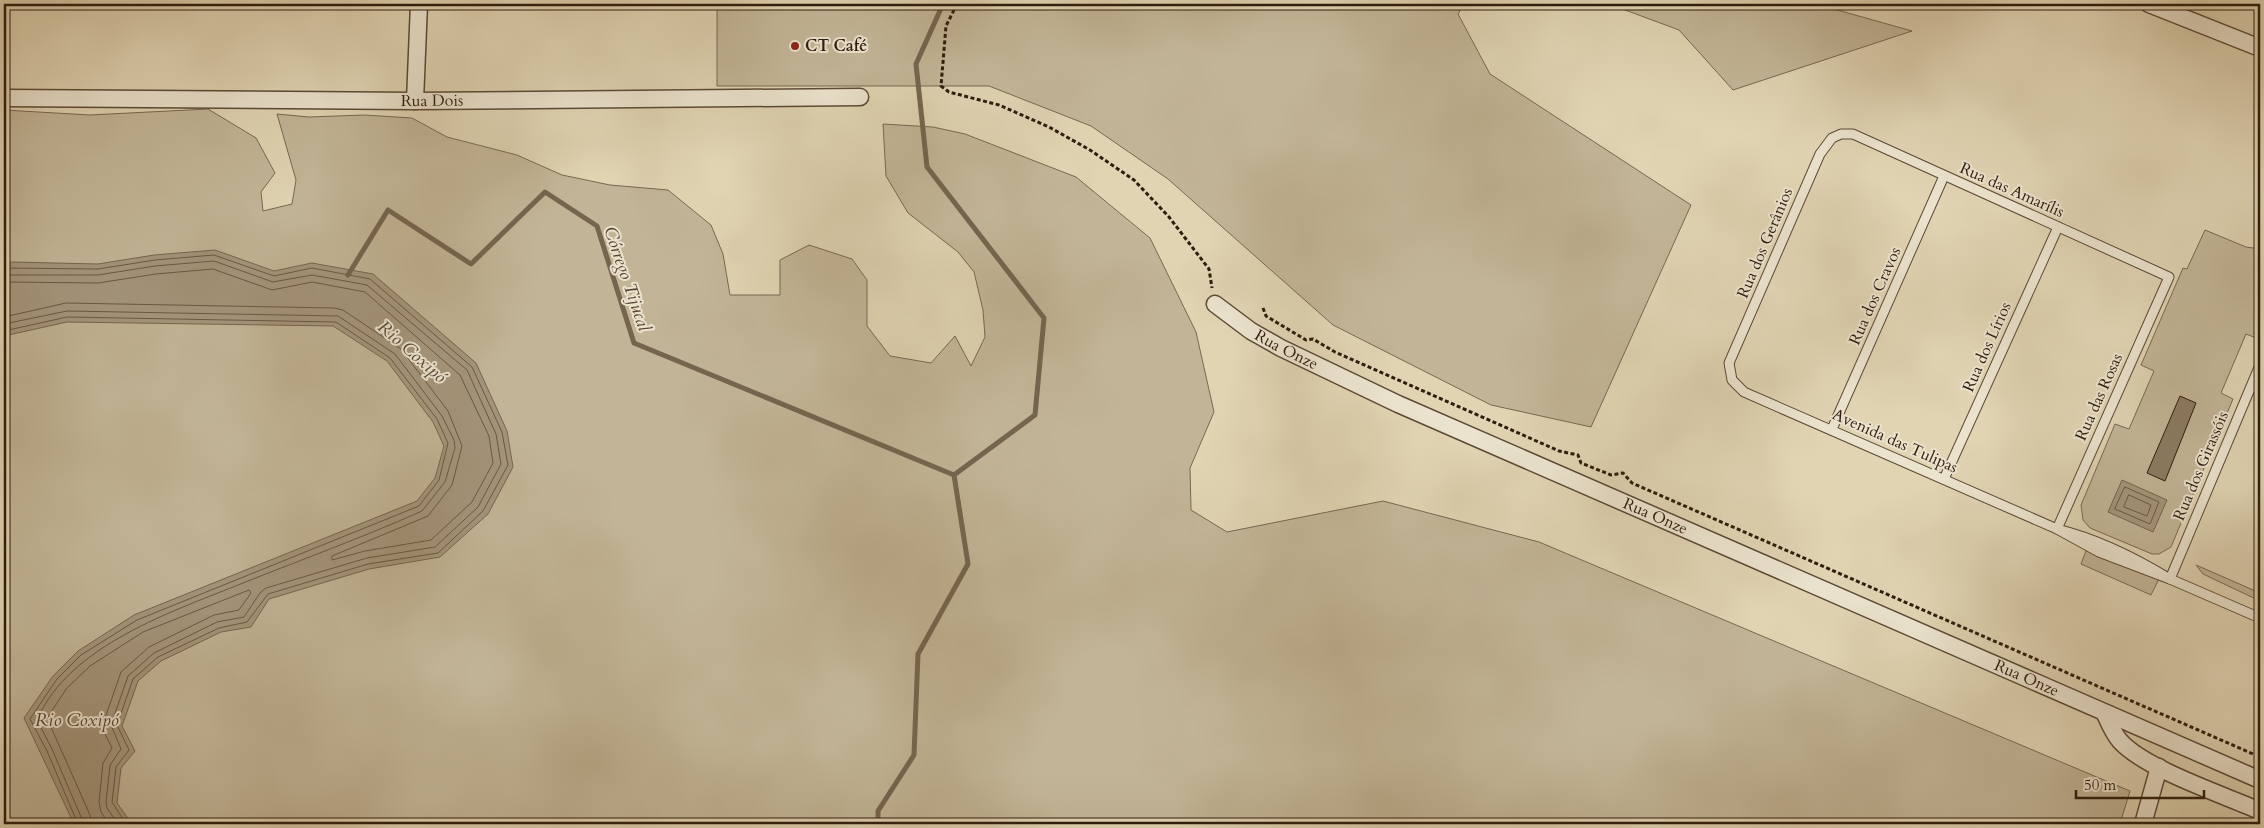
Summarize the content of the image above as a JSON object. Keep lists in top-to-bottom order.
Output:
{
  "streets": {
    "street": ["Rua Dois", "Rua Onze"],
    "lane": [
      "Rua das Amarílis",
      "Rua dos Gerânios",
      "Rua dos Cravos",
      "Rua dos Lírios",
      "Rua das Rosas",
      "Avenida das Tulipas",
      "Rua dos Girassóis"
    ]
  },
  "crossings": [
    ["Rua das Amarílis", "Rua dos Gerânios"],
    ["Rua das Amarílis", "Rua dos Cravos"],
    ["Rua das Amarílis", "Rua dos Lírios"],
    ["Rua das Amarílis", "Rua das Rosas"],
    ["Rua dos Gerânios", "Avenida das Tulipas"],
    ["Rua dos Cravos", "Avenida das Tulipas"],
    ["Rua dos Lírios", "Avenida das Tulipas"],
    ["Rua das Rosas", "Avenida das Tulipas"],
    ["Avenida das Tulipas", "Rua dos Girassóis"]
  ],
  "water": ["Córrego Tijucal", "Rio Coxipó"],
  "places": ["CT Café"],
  "scale_bar": "50 m"
}
